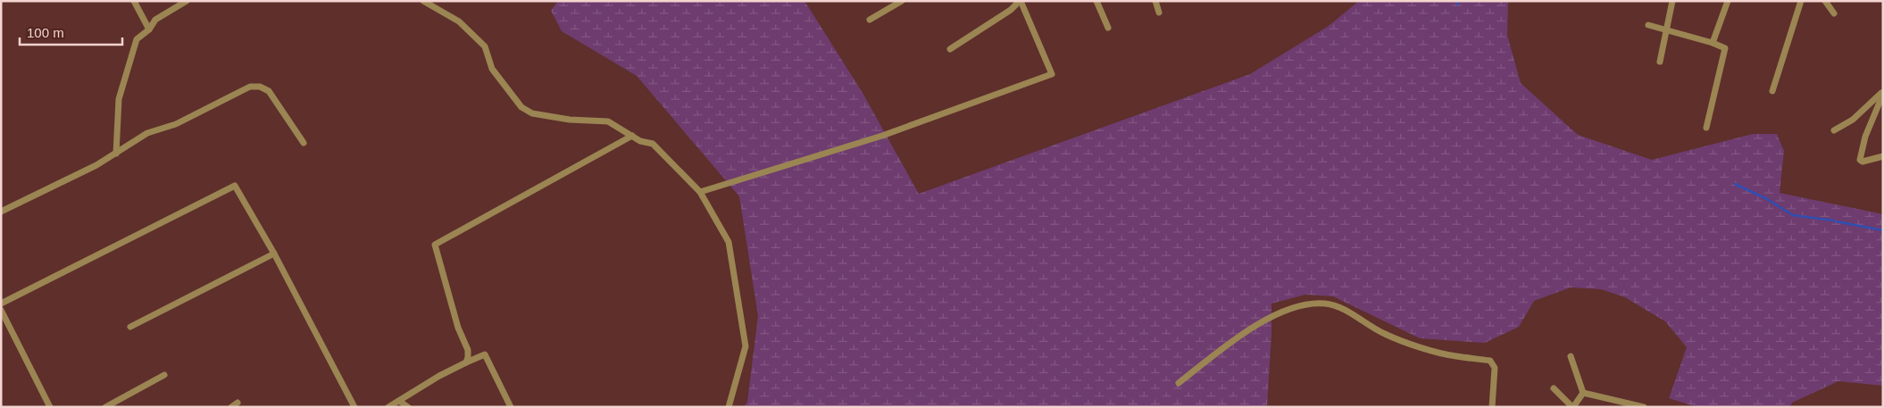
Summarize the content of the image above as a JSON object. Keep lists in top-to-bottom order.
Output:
{
  "scale_bar": "100 m"
}
